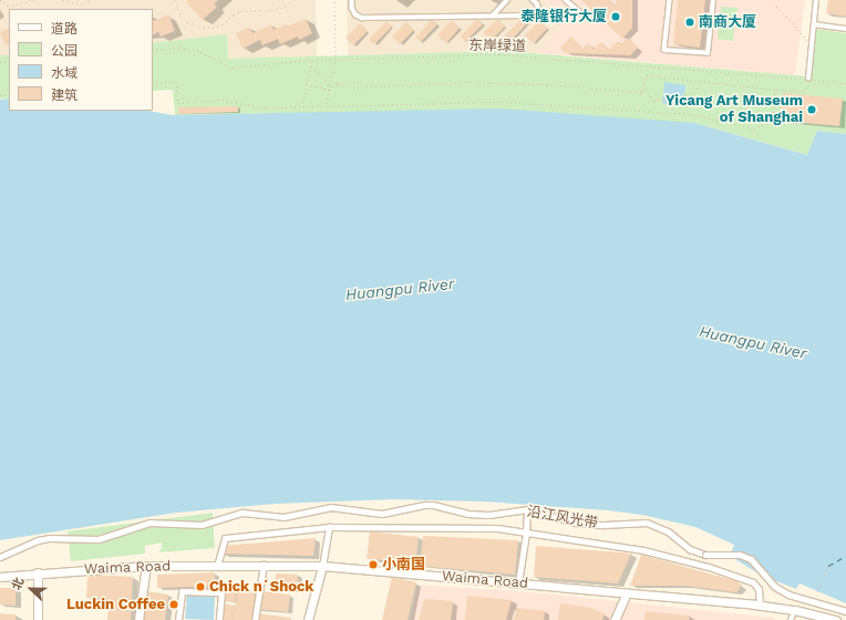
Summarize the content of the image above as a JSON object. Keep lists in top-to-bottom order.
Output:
{
  "streets": {
    "street": ["沿江风光带", "Waima Road"],
    "path": ["东岸绿道"]
  },
  "water": ["Huangpu River"],
  "places": [
    "泰隆银行大厦",
    "南商大厦",
    "Yicang Art Museum of Shanghai",
    "小南国",
    "Chick n´Shock",
    "Luckin Coffee"
  ],
  "legend": [
    "道路",
    "公园",
    "水域",
    "建筑"
  ],
  "north": "left"
}
